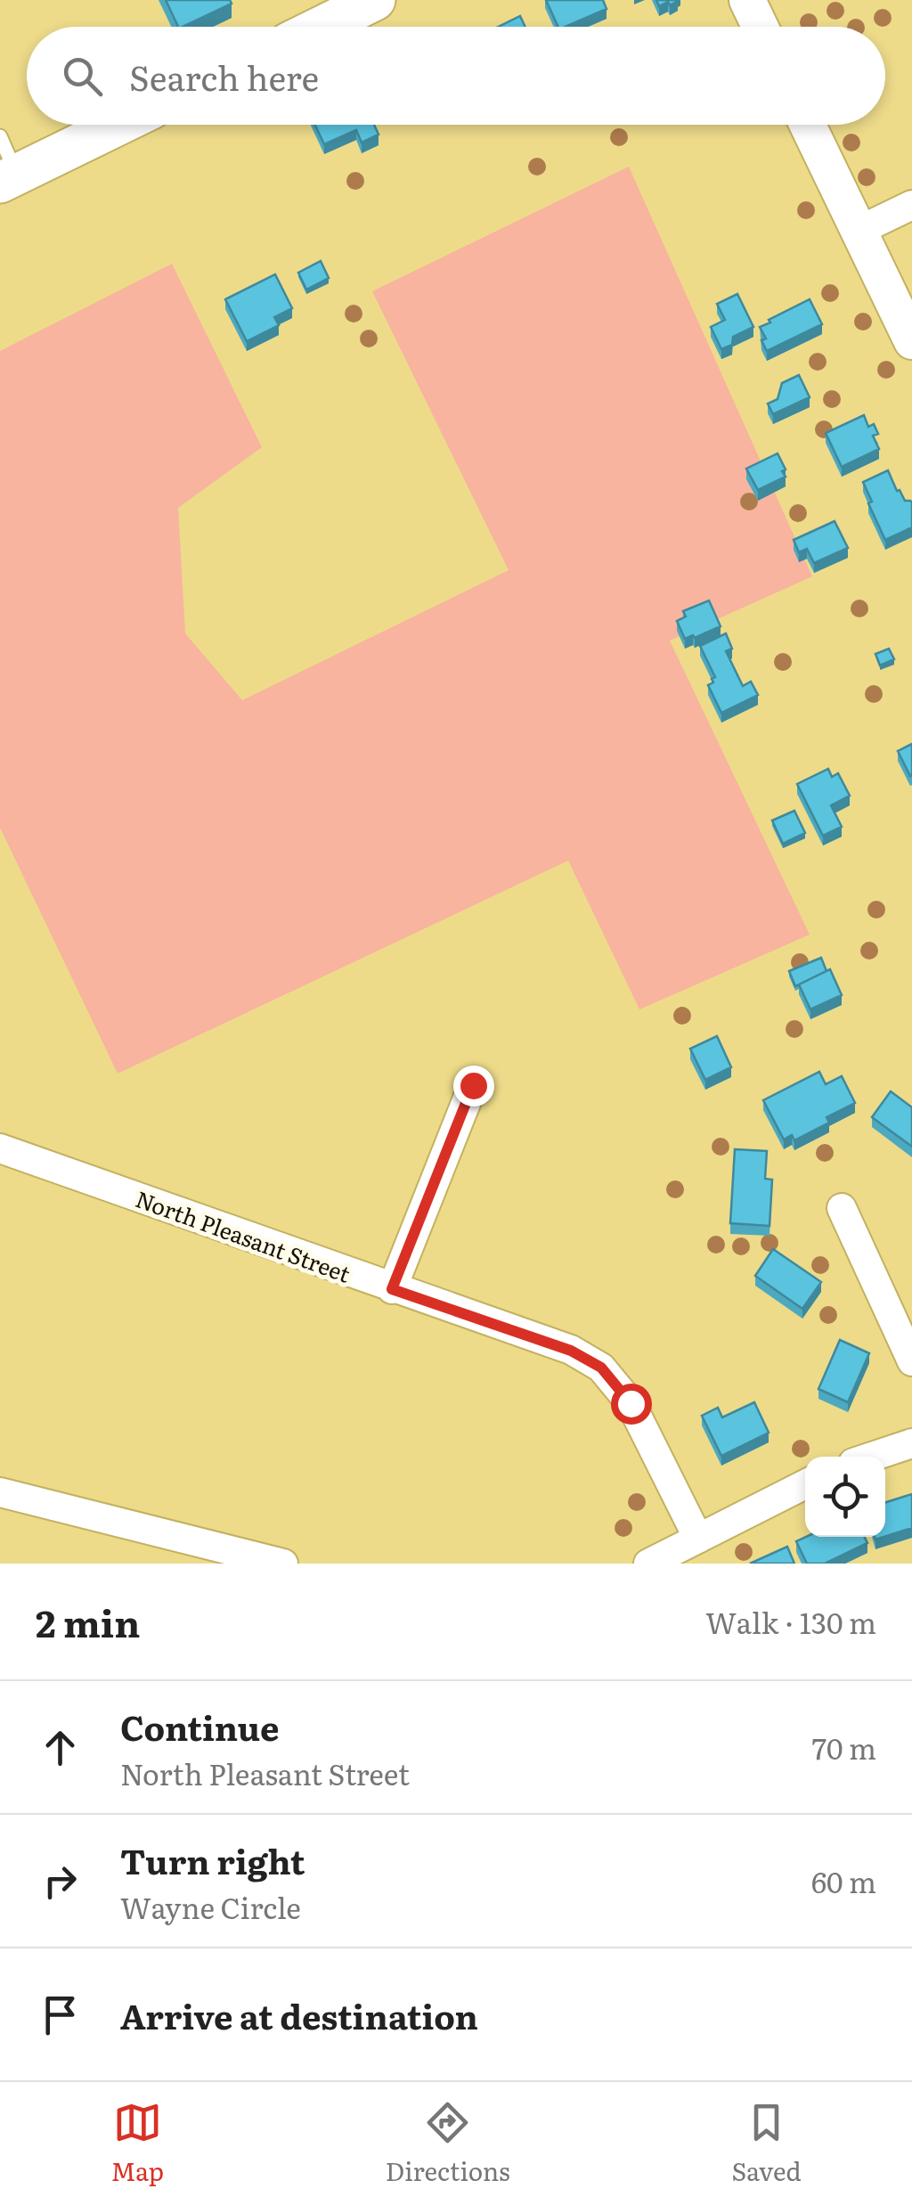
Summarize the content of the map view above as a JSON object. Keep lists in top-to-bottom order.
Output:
{
  "streets": {
    "street": ["North Pleasant Street"]
  },
  "page": {
    "search": "Search here",
    "heading": ["2 min", "Walk · 130 m"],
    "list": [
      ["Continue", "North Pleasant Street", "70 m"],
      ["Turn right", "Wayne Circle", "60 m"],
      "Arrive at destination"
    ],
    "nav": ["Map", "Directions", "Saved"]
  }
}
